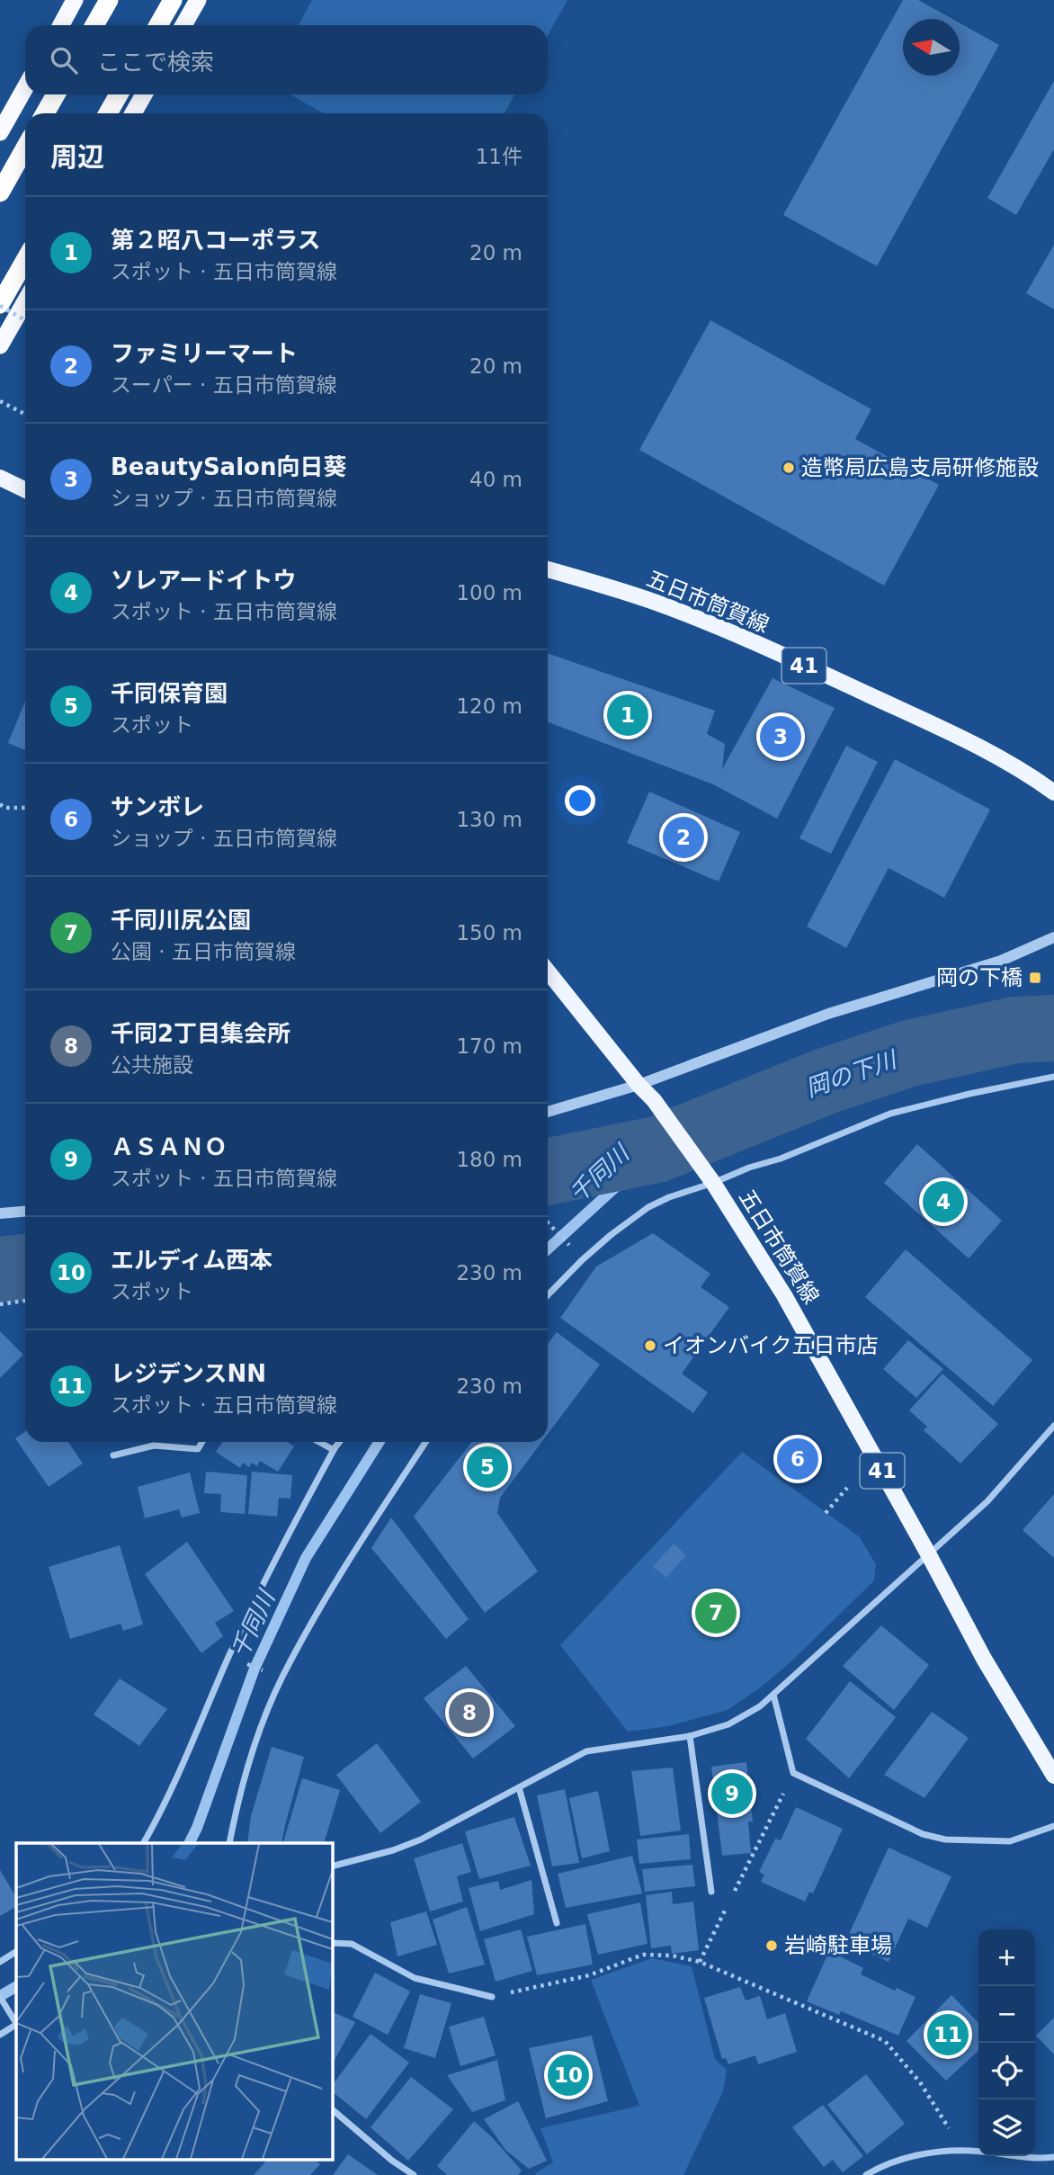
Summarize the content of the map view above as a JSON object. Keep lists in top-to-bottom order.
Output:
{
  "streets": {
    "main road": ["五日市筒賀線", "41"]
  },
  "water": ["岡の下川", "千同川"],
  "places": {
    "other": ["造幣局広島支局研修施設", "イオンバイク五日市店", "岩崎駐車場"],
    "transit": ["岡の下橋"]
  },
  "north": "left",
  "page": {
    "search": "ここで検索",
    "heading": ["周辺", "11件"],
    "list": [
      {
        "mark": "1",
        "name": "第２昭八コーポラス",
        "note": "スポット · 五日市筒賀線",
        "value": "20 m"
      },
      {
        "mark": "2",
        "name": "ファミリーマート",
        "note": "スーパー · 五日市筒賀線",
        "value": "20 m"
      },
      {
        "mark": "3",
        "name": "BeautySalon向日葵",
        "note": "ショップ · 五日市筒賀線",
        "value": "40 m"
      },
      {
        "mark": "4",
        "name": "ソレアードイトウ",
        "note": "スポット · 五日市筒賀線",
        "value": "100 m"
      },
      {
        "mark": "5",
        "name": "千同保育園",
        "note": "スポット",
        "value": "120 m"
      },
      {
        "mark": "6",
        "name": "サンボレ",
        "note": "ショップ · 五日市筒賀線",
        "value": "130 m"
      },
      {
        "mark": "7",
        "name": "千同川尻公園",
        "note": "公園 · 五日市筒賀線",
        "value": "150 m"
      },
      {
        "mark": "8",
        "name": "千同2丁目集会所",
        "note": "公共施設",
        "value": "170 m"
      },
      {
        "mark": "9",
        "name": "ＡＳＡＮＯ",
        "note": "スポット · 五日市筒賀線",
        "value": "180 m"
      },
      {
        "mark": "10",
        "name": "エルディム西本",
        "note": "スポット",
        "value": "230 m"
      },
      {
        "mark": "11",
        "name": "レジデンスNN",
        "note": "スポット · 五日市筒賀線",
        "value": "230 m"
      }
    ],
    "pins": [
      "1",
      "3",
      "2",
      "4",
      "6",
      "5",
      "7",
      "8",
      "9",
      "11",
      "10"
    ],
    "map_buttons": ["+", "−"]
  }
}
